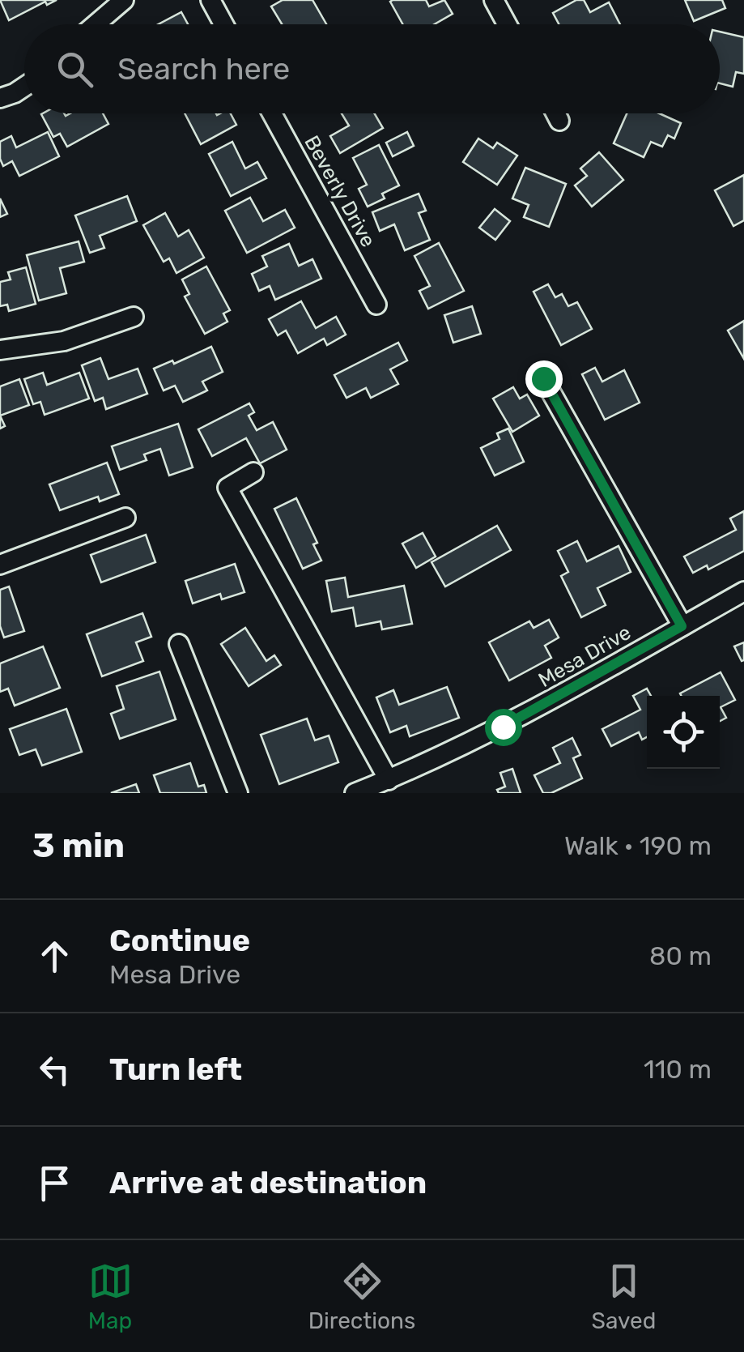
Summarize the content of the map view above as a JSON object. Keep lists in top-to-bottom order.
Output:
{
  "streets": {
    "street": ["Beverly Drive", "Mesa Drive"]
  },
  "page": {
    "search": "Search here",
    "heading": ["3 min", "Walk · 190 m"],
    "list": [
      ["Continue", "Mesa Drive", "80 m"],
      ["Turn left", "110 m"],
      "Arrive at destination"
    ],
    "nav": ["Map", "Directions", "Saved"]
  }
}
